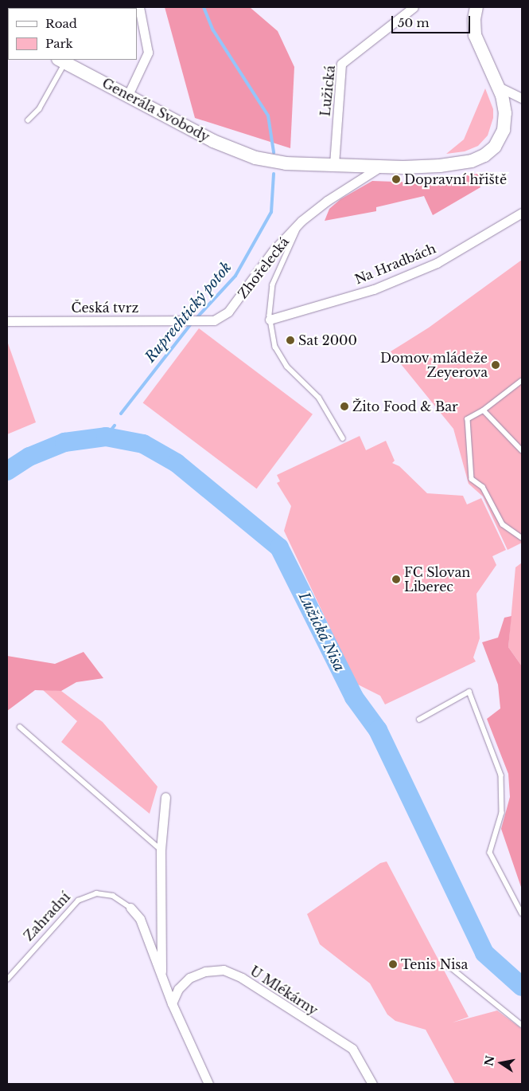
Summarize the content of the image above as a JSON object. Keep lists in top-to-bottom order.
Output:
{
  "streets": {
    "main road": ["Generála Svobody"],
    "street": [
      "Lužická",
      "Na Hradbách",
      "Zhořelecká",
      "Česká tvrz",
      "Zahradní",
      "U Mlékárny"
    ]
  },
  "crossings": [
    ["Lužická", "Generála Svobody"],
    ["Zhořelecká", "Česká tvrz"],
    ["Zahradní", "U Mlékárny"]
  ],
  "water": ["Ruprechtický potok", "Lužická Nisa"],
  "places": [
    "Dopravní hřiště",
    "Sat 2000",
    "Domov mládeže Zeyerova",
    "Žito Food & Bar",
    "FC Slovan Liberec",
    "Tenis Nisa"
  ],
  "legend": ["Road", "Park"],
  "scale_bar": "50 m",
  "north": "left"
}
